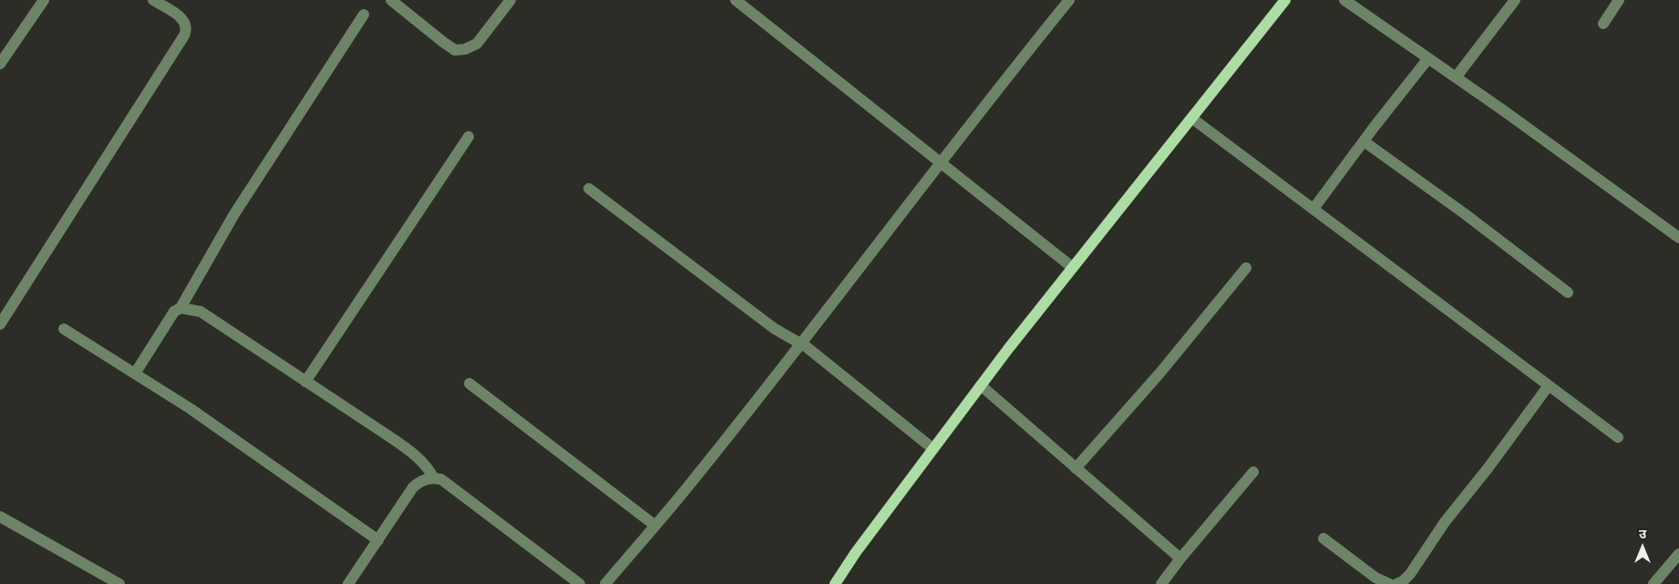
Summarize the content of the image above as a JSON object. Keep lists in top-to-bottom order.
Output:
{
  "north": "top"
}
